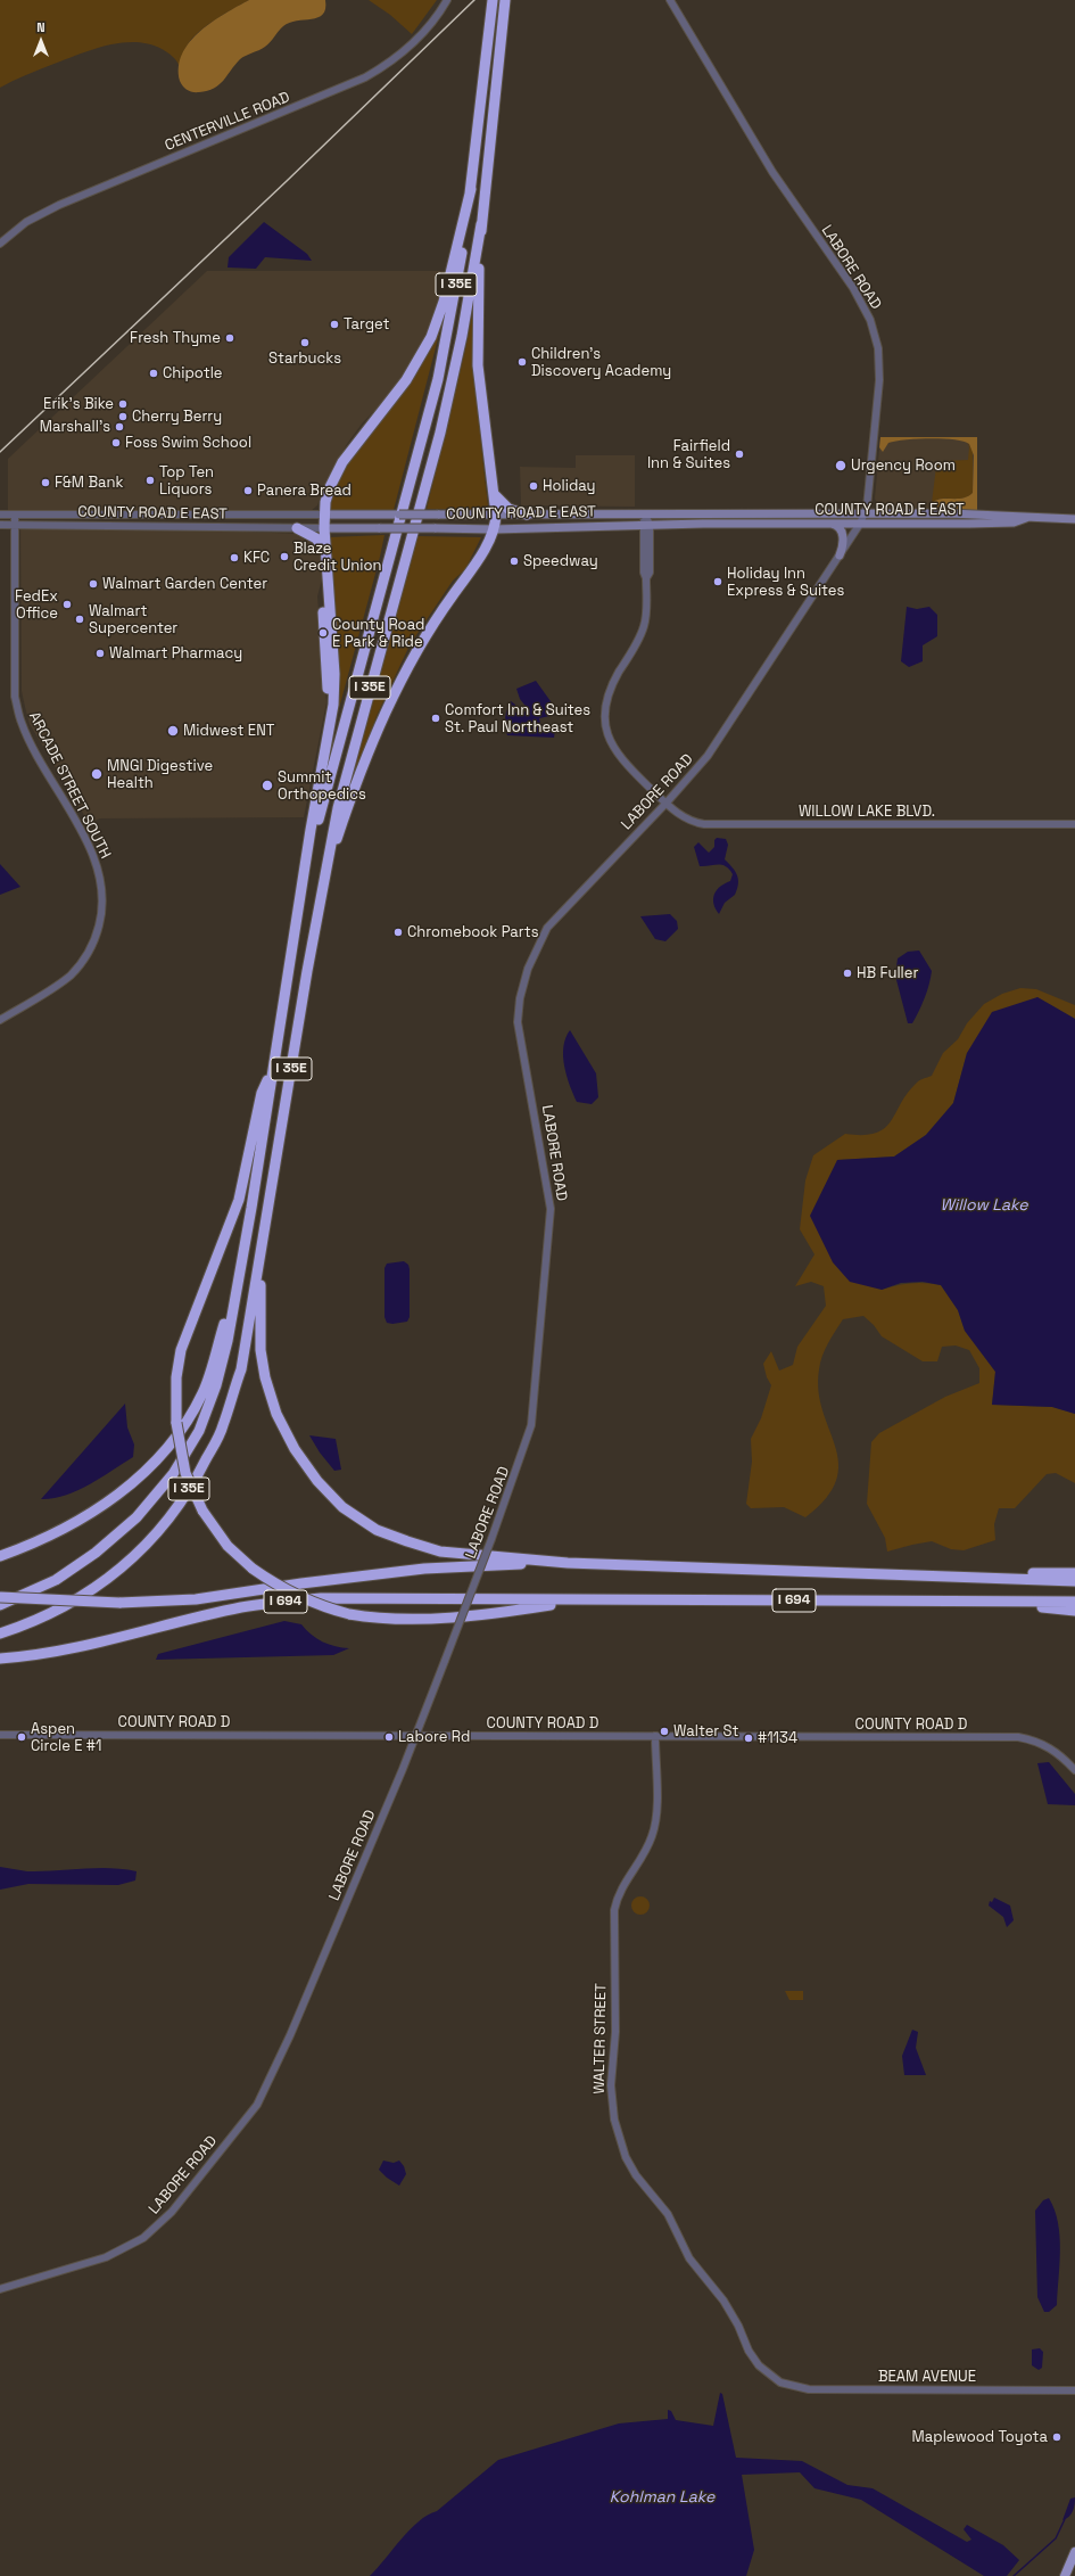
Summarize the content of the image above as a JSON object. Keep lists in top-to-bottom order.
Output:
{
  "streets": {
    "highway": ["I 35E", "I 694"],
    "main road": ["COUNTY ROAD E EAST"],
    "street": [
      "CENTERVILLE ROAD",
      "LABORE ROAD",
      "ARCADE STREET SOUTH",
      "WILLOW LAKE BLVD.",
      "COUNTY ROAD D",
      "WALTER STREET",
      "BEAM AVENUE"
    ]
  },
  "crossings": [
    ["LABORE ROAD", "COUNTY ROAD E EAST"],
    ["LABORE ROAD", "WILLOW LAKE BLVD."],
    ["LABORE ROAD", "COUNTY ROAD D"],
    ["COUNTY ROAD E EAST", "ARCADE STREET SOUTH"],
    ["COUNTY ROAD E EAST", "WILLOW LAKE BLVD."],
    ["COUNTY ROAD D", "WALTER STREET"],
    ["WALTER STREET", "BEAM AVENUE"]
  ],
  "water": ["Willow Lake", "Kohlman Lake"],
  "places": [
    "Target",
    "Fresh Thyme",
    "Starbucks",
    "Children's Discovery Academy",
    "Chipotle",
    "Erik's Bike",
    "Cherry Berry",
    "Marshall’s",
    "Foss Swim School",
    "Fairfield Inn & Suites",
    "Urgency Room",
    "Top Ten Liquors",
    "F&M Bank",
    "Holiday",
    "Panera Bread",
    "Blaze Credit Union",
    "KFC",
    "Speedway",
    "Holiday Inn Express & Suites",
    "Walmart Garden Center",
    "FedEx Office",
    "Walmart Supercenter",
    "County Road E Park & Ride",
    "Walmart Pharmacy",
    "Comfort Inn & Suites St. Paul Northeast",
    "Midwest ENT",
    "MNGI Digestive Health",
    "Summit Orthopedics",
    "Chromebook Parts",
    "HB Fuller",
    "Walter St",
    "Aspen Circle E #1",
    "Labore Rd",
    "#1134",
    "Maplewood Toyota"
  ],
  "north": "top"
}
